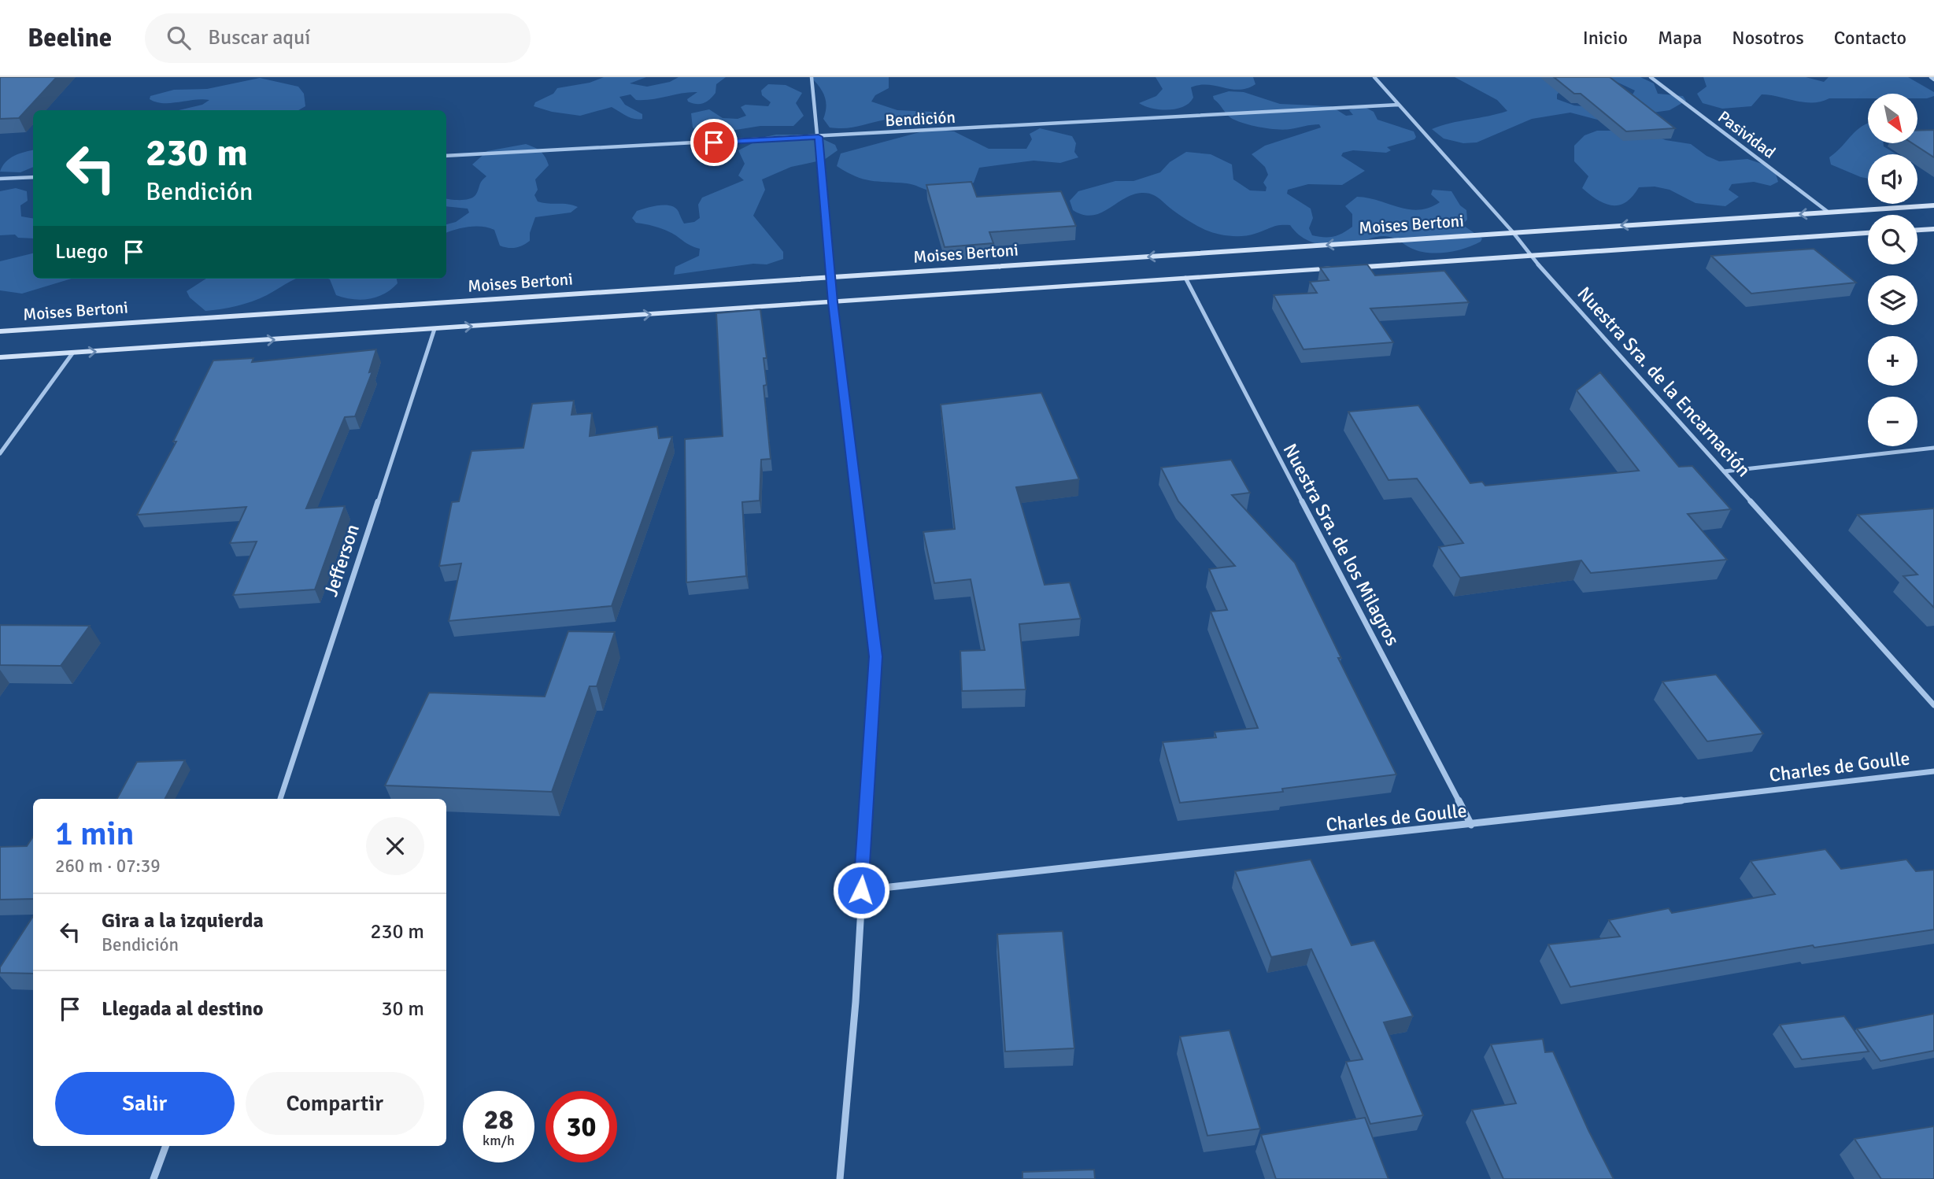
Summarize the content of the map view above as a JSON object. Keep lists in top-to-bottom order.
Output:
{
  "streets": {
    "street": [
      "Bendición",
      "Pasividad",
      "Moises Bertoni",
      "Nuestra Sra. de la Encarnación",
      "Nuestra Sra. de los Milagros",
      "Jefferson",
      "Charles de Goulle"
    ]
  },
  "crossings": [
    ["Bendición", "Nuestra Sra. de la Encarnación"],
    ["Pasividad", "Moises Bertoni"],
    ["Moises Bertoni", "Nuestra Sra. de la Encarnación"],
    ["Moises Bertoni", "Nuestra Sra. de los Milagros"],
    ["Moises Bertoni", "Jefferson"],
    ["Nuestra Sra. de los Milagros", "Charles de Goulle"]
  ],
  "north": "bottom right",
  "page": {
    "header": "Beeline",
    "search": "Buscar aquí",
    "nav": [
      "Inicio",
      "Mapa",
      "Nosotros",
      "Contacto"
    ],
    "map_buttons": ["+", "−"],
    "turn": ["230 m", "Bendición"],
    "then": "Luego",
    "heading": ["1 min", "260 m · 07:39"],
    "list": [
      {
        "name": "Gira a la izquierda",
        "note": "Bendición",
        "value": "230 m"
      },
      {
        "name": "Llegada al destino",
        "value": "30 m"
      }
    ],
    "buttons": ["Salir", "Compartir"],
    "speed": "28 km/h",
    "limit": "30"
  }
}
